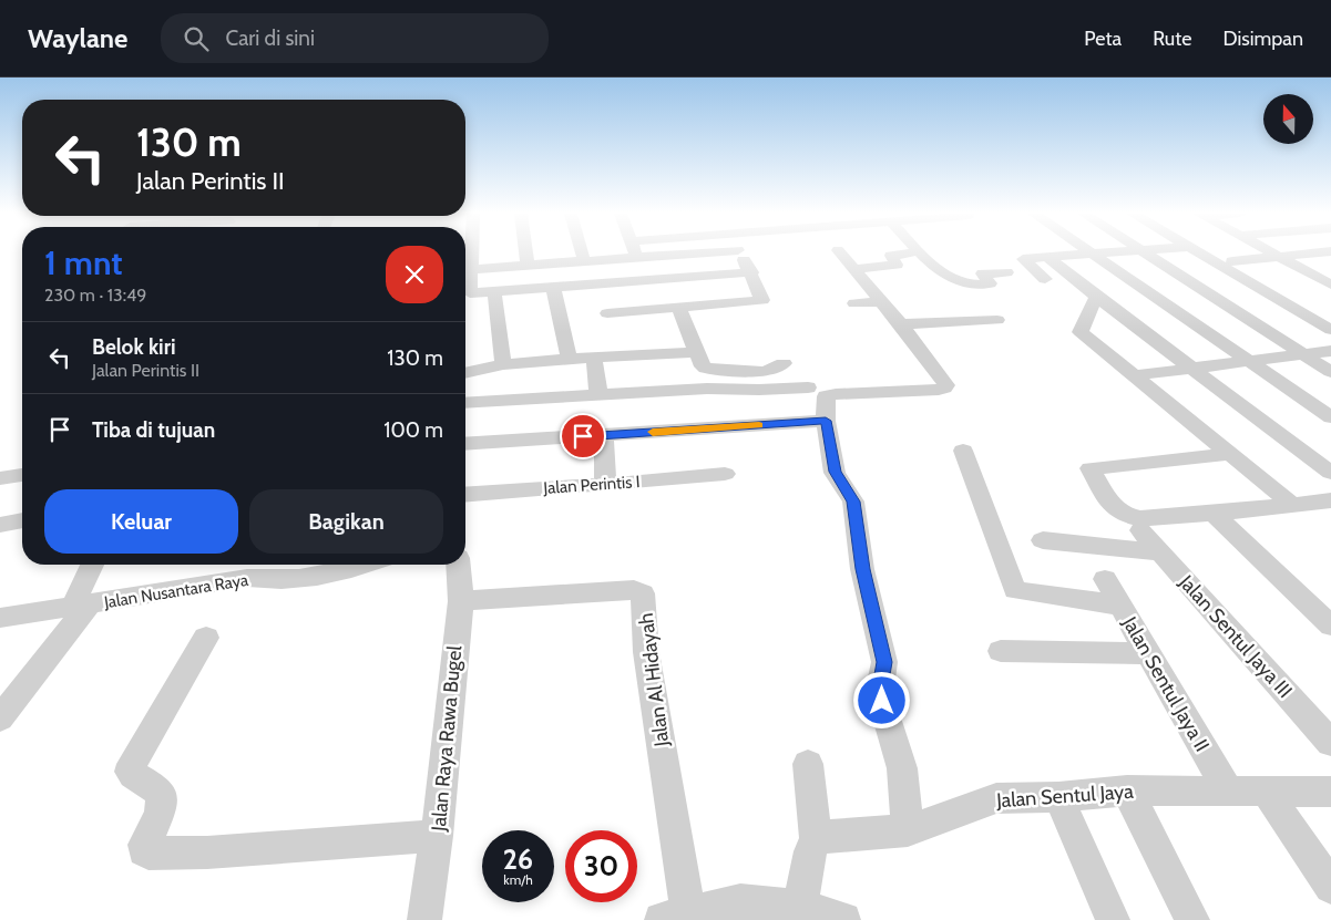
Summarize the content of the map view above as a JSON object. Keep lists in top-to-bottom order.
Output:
{
  "streets": {
    "street": [
      "Jalan Perintis I",
      "Jalan Nusantara Raya",
      "Jalan Sentul Jaya III",
      "Jalan Al Hidayah",
      "Jalan Sentul Jaya II",
      "Jalan Raya Rawa Bugel",
      "Jalan Sentul Jaya"
    ]
  },
  "crossings": [
    ["Jalan Al Hidayah", "Jalan Raya Rawa Bugel"],
    ["Jalan Sentul Jaya II", "Jalan Sentul Jaya"]
  ],
  "north": "top",
  "page": {
    "header": "Waylane",
    "search": "Cari di sini",
    "nav": ["Peta", "Rute", "Disimpan"],
    "turn": ["130 m", "Jalan Perintis II"],
    "heading": ["1 mnt", "230 m · 13:49"],
    "list": [
      {
        "name": "Belok kiri",
        "note": "Jalan Perintis II",
        "value": "130 m"
      },
      {
        "name": "Tiba di tujuan",
        "value": "100 m"
      }
    ],
    "buttons": ["Keluar", "Bagikan"],
    "speed": "26 km/h",
    "limit": "30"
  }
}
